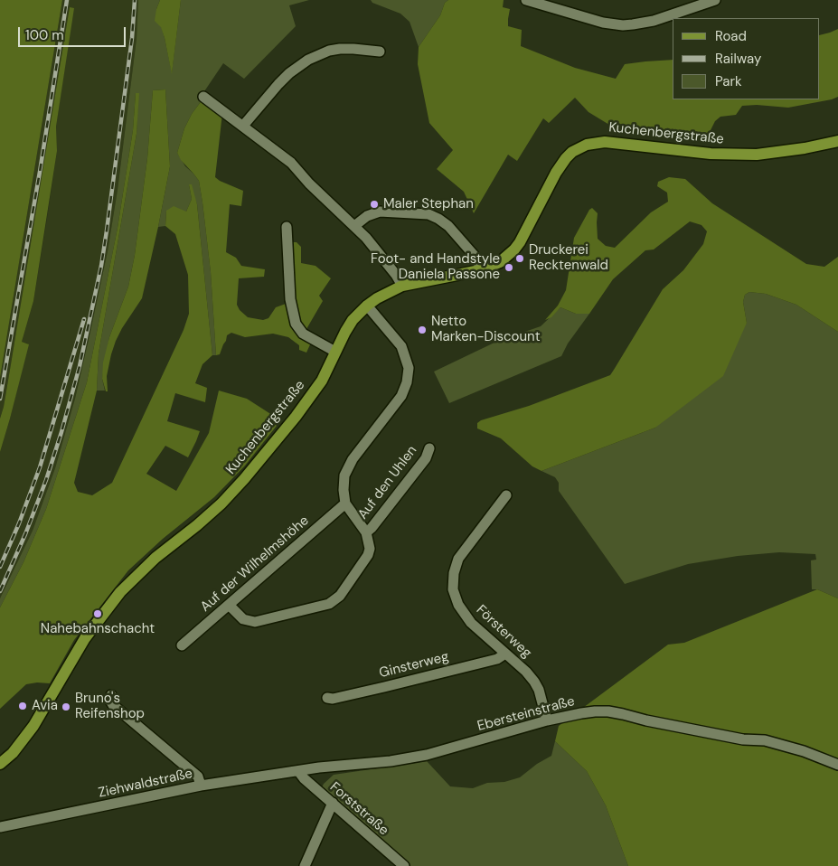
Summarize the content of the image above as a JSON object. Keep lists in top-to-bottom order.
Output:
{
  "streets": {
    "main road": ["Kuchenbergstraße"],
    "street": [
      "Auf den Uhlen",
      "Auf der Wilhelmshöhe",
      "Försterweg",
      "Ginsterweg",
      "Ebersteinstraße",
      "Ziehwaldstraße",
      "Forststraße"
    ]
  },
  "crossings": [
    ["Kuchenbergstraße", "Auf den Uhlen"],
    ["Auf den Uhlen", "Auf der Wilhelmshöhe"],
    ["Försterweg", "Ginsterweg"],
    ["Försterweg", "Ebersteinstraße"],
    ["Ebersteinstraße", "Ziehwaldstraße"],
    ["Ebersteinstraße", "Forststraße"],
    ["Ziehwaldstraße", "Forststraße"]
  ],
  "places": [
    "Maler Stephan",
    "Druckerei Recktenwald",
    "Foot- and Handstyle Daniela Passone",
    "Netto Marken-Discount",
    "Nahebahnschacht",
    "Avia",
    "Bruno's Reifenshop"
  ],
  "legend": ["Road", "Railway", "Park"],
  "scale_bar": "100 m"
}
